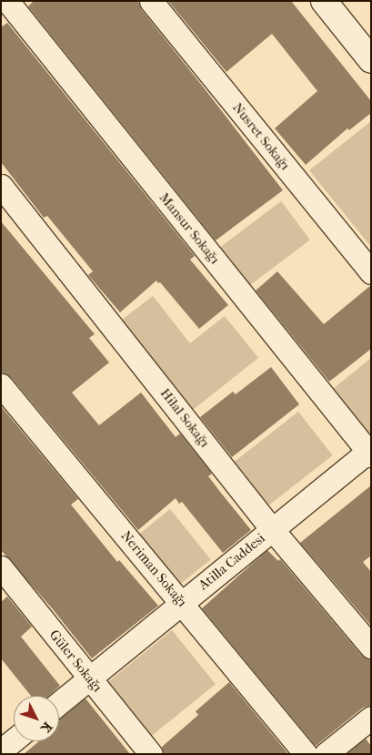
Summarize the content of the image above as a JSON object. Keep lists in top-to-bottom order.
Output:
{
  "streets": {
    "street": [
      "Nusret Sokağı",
      "Mansur Sokağı",
      "Hilal Sokağı",
      "Atilla Caddesi",
      "Neriman Sokağı",
      "Güler Sokağı"
    ]
  },
  "crossings": [
    ["Mansur Sokağı", "Atilla Caddesi"],
    ["Hilal Sokağı", "Atilla Caddesi"],
    ["Atilla Caddesi", "Neriman Sokağı"],
    ["Atilla Caddesi", "Güler Sokağı"]
  ],
  "north": "bottom right"
}
